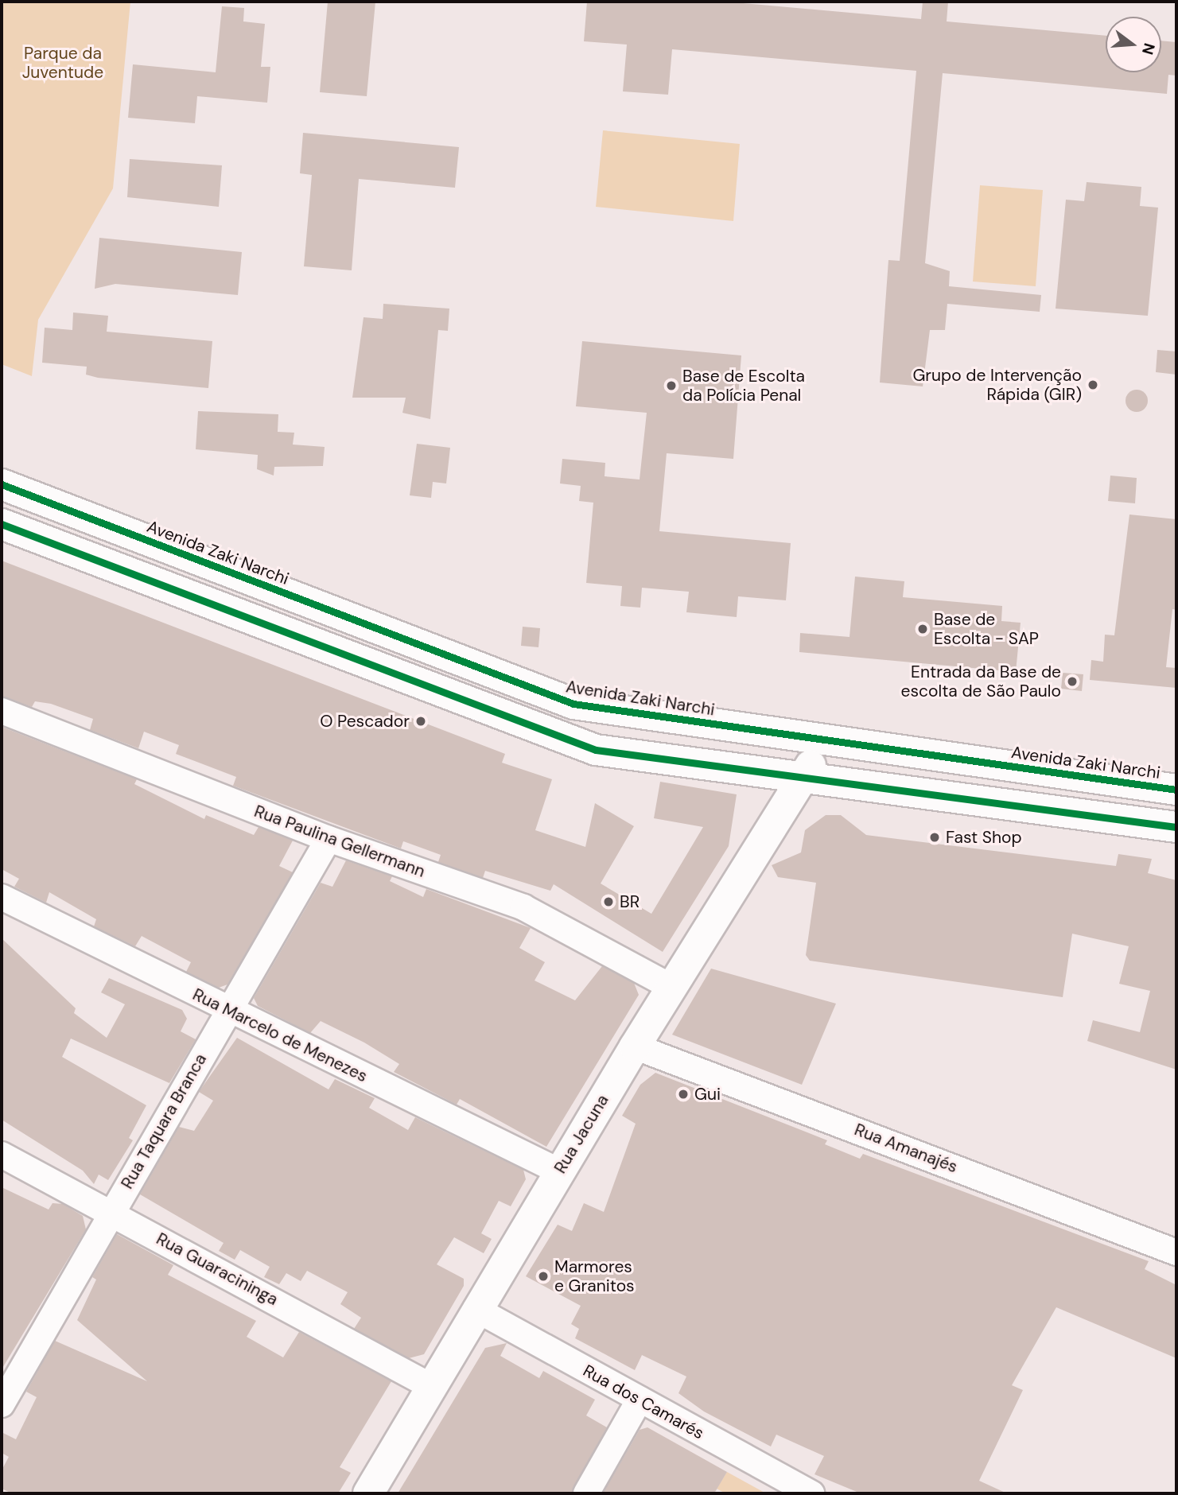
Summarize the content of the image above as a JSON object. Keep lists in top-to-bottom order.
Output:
{
  "streets": {
    "main road": ["Avenida Zaki Narchi", "Rua Jacuna"],
    "street": [
      "Rua Paulina Gellermann",
      "Rua Marcelo de Menezes",
      "Rua Taquara Branca",
      "Rua Amanajés",
      "Rua Guaracininga",
      "Rua dos Camarés"
    ]
  },
  "crossings": [
    ["Avenida Zaki Narchi", "Rua Jacuna"],
    ["Rua Paulina Gellermann", "Rua Taquara Branca"],
    ["Rua Paulina Gellermann", "Rua Jacuna"],
    ["Rua Marcelo de Menezes", "Rua Taquara Branca"],
    ["Rua Marcelo de Menezes", "Rua Jacuna"],
    ["Rua Taquara Branca", "Rua Guaracininga"],
    ["Rua Jacuna", "Rua Amanajés"],
    ["Rua Jacuna", "Rua Guaracininga"],
    ["Rua Jacuna", "Rua dos Camarés"]
  ],
  "parks": ["Parque da Juventude"],
  "places": [
    "Grupo de Intervenção Rápida (GIR)",
    "Base de Escolta da Polícia Penal",
    "Base de Escolta - SAP",
    "Entrada da Base de escolta de São Paulo",
    "O Pescador",
    "Fast Shop",
    "BR",
    "Gui",
    "Marmores e Granitos"
  ],
  "north": "right"
}
